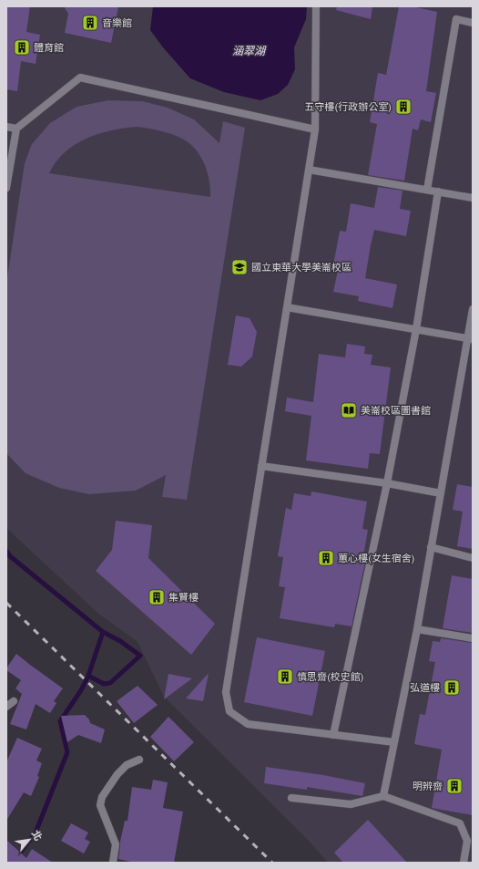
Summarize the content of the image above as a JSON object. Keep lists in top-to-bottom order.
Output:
{
  "water": ["涵翠湖"],
  "places": {
    "building": [
      "音樂館",
      "體育館",
      "五守樓(行政辦公室)",
      "蕙心樓(女生宿舍)",
      "集賢樓",
      "慎思齋(校史館)",
      "弘道樓",
      "明辨齋"
    ],
    "school or university": ["國立東華大學美崙校區"],
    "library": ["美崙校區圖書館"]
  },
  "north": "top right"
}
